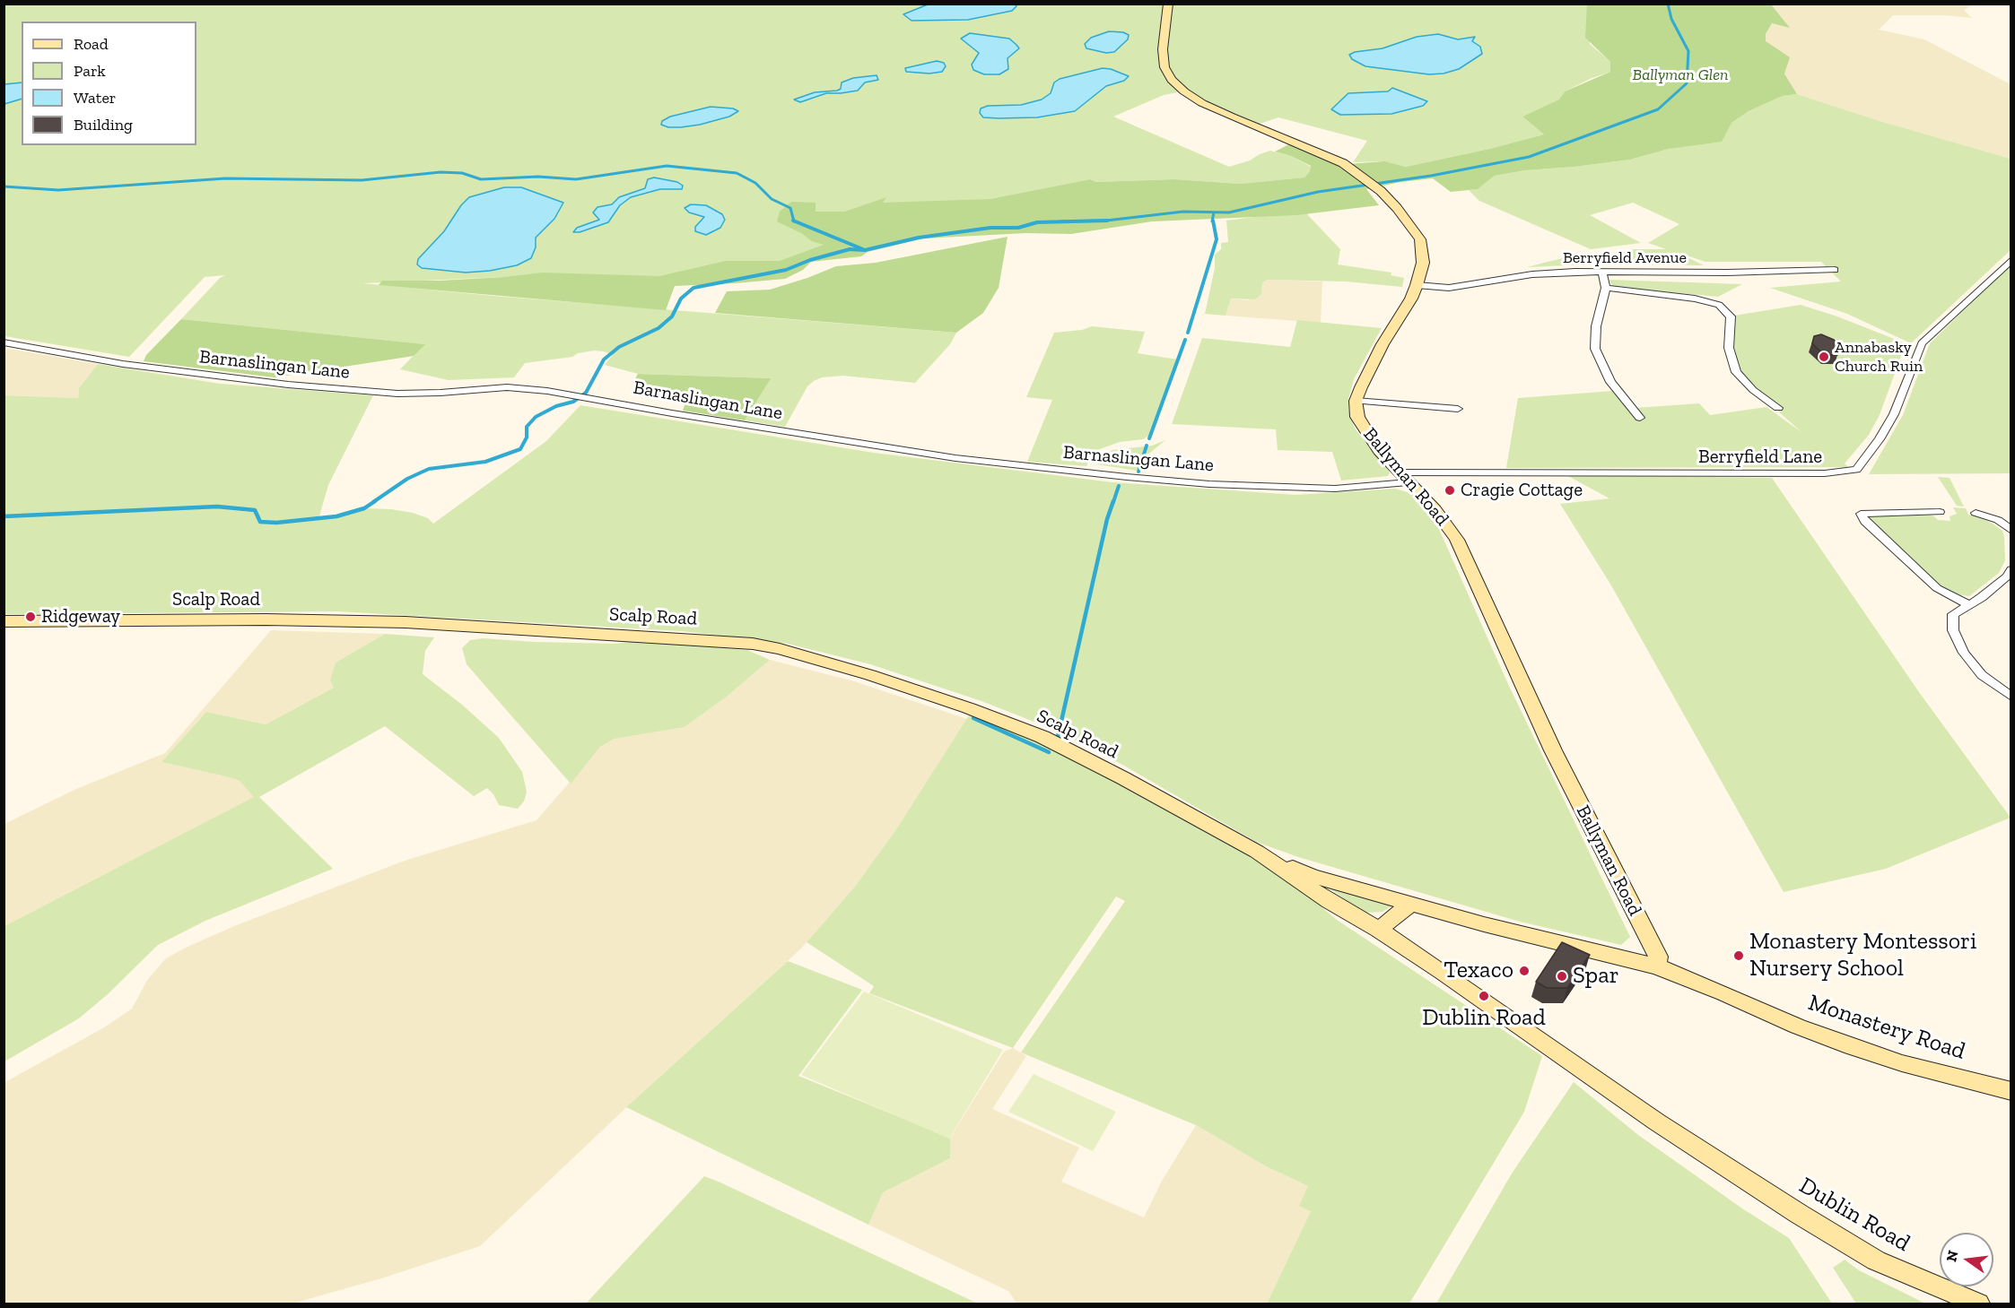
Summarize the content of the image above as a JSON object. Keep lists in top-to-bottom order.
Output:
{
  "streets": {
    "street": [
      "Berryfield Avenue",
      "Barnaslingan Lane",
      "Berryfield Lane",
      "Ballyman Road",
      "Scalp Road",
      "Monastery Road",
      "Dublin Road"
    ]
  },
  "crossings": [
    ["Barnaslingan Lane", "Berryfield Lane"],
    ["Barnaslingan Lane", "Ballyman Road"],
    ["Berryfield Lane", "Ballyman Road"],
    ["Ballyman Road", "Monastery Road"],
    ["Scalp Road", "Monastery Road"],
    ["Scalp Road", "Dublin Road"],
    ["Monastery Road", "Dublin Road"]
  ],
  "parks": ["Ballyman Glen"],
  "places": [
    "Annabasky Church Ruin",
    "Cragie Cottage",
    "Ridgeway",
    "Monastery Montessori Nursery School",
    "Texaco",
    "Spar",
    "Dublin Road"
  ],
  "legend": [
    "Road",
    "Park",
    "Water",
    "Building"
  ],
  "north": "left"
}
